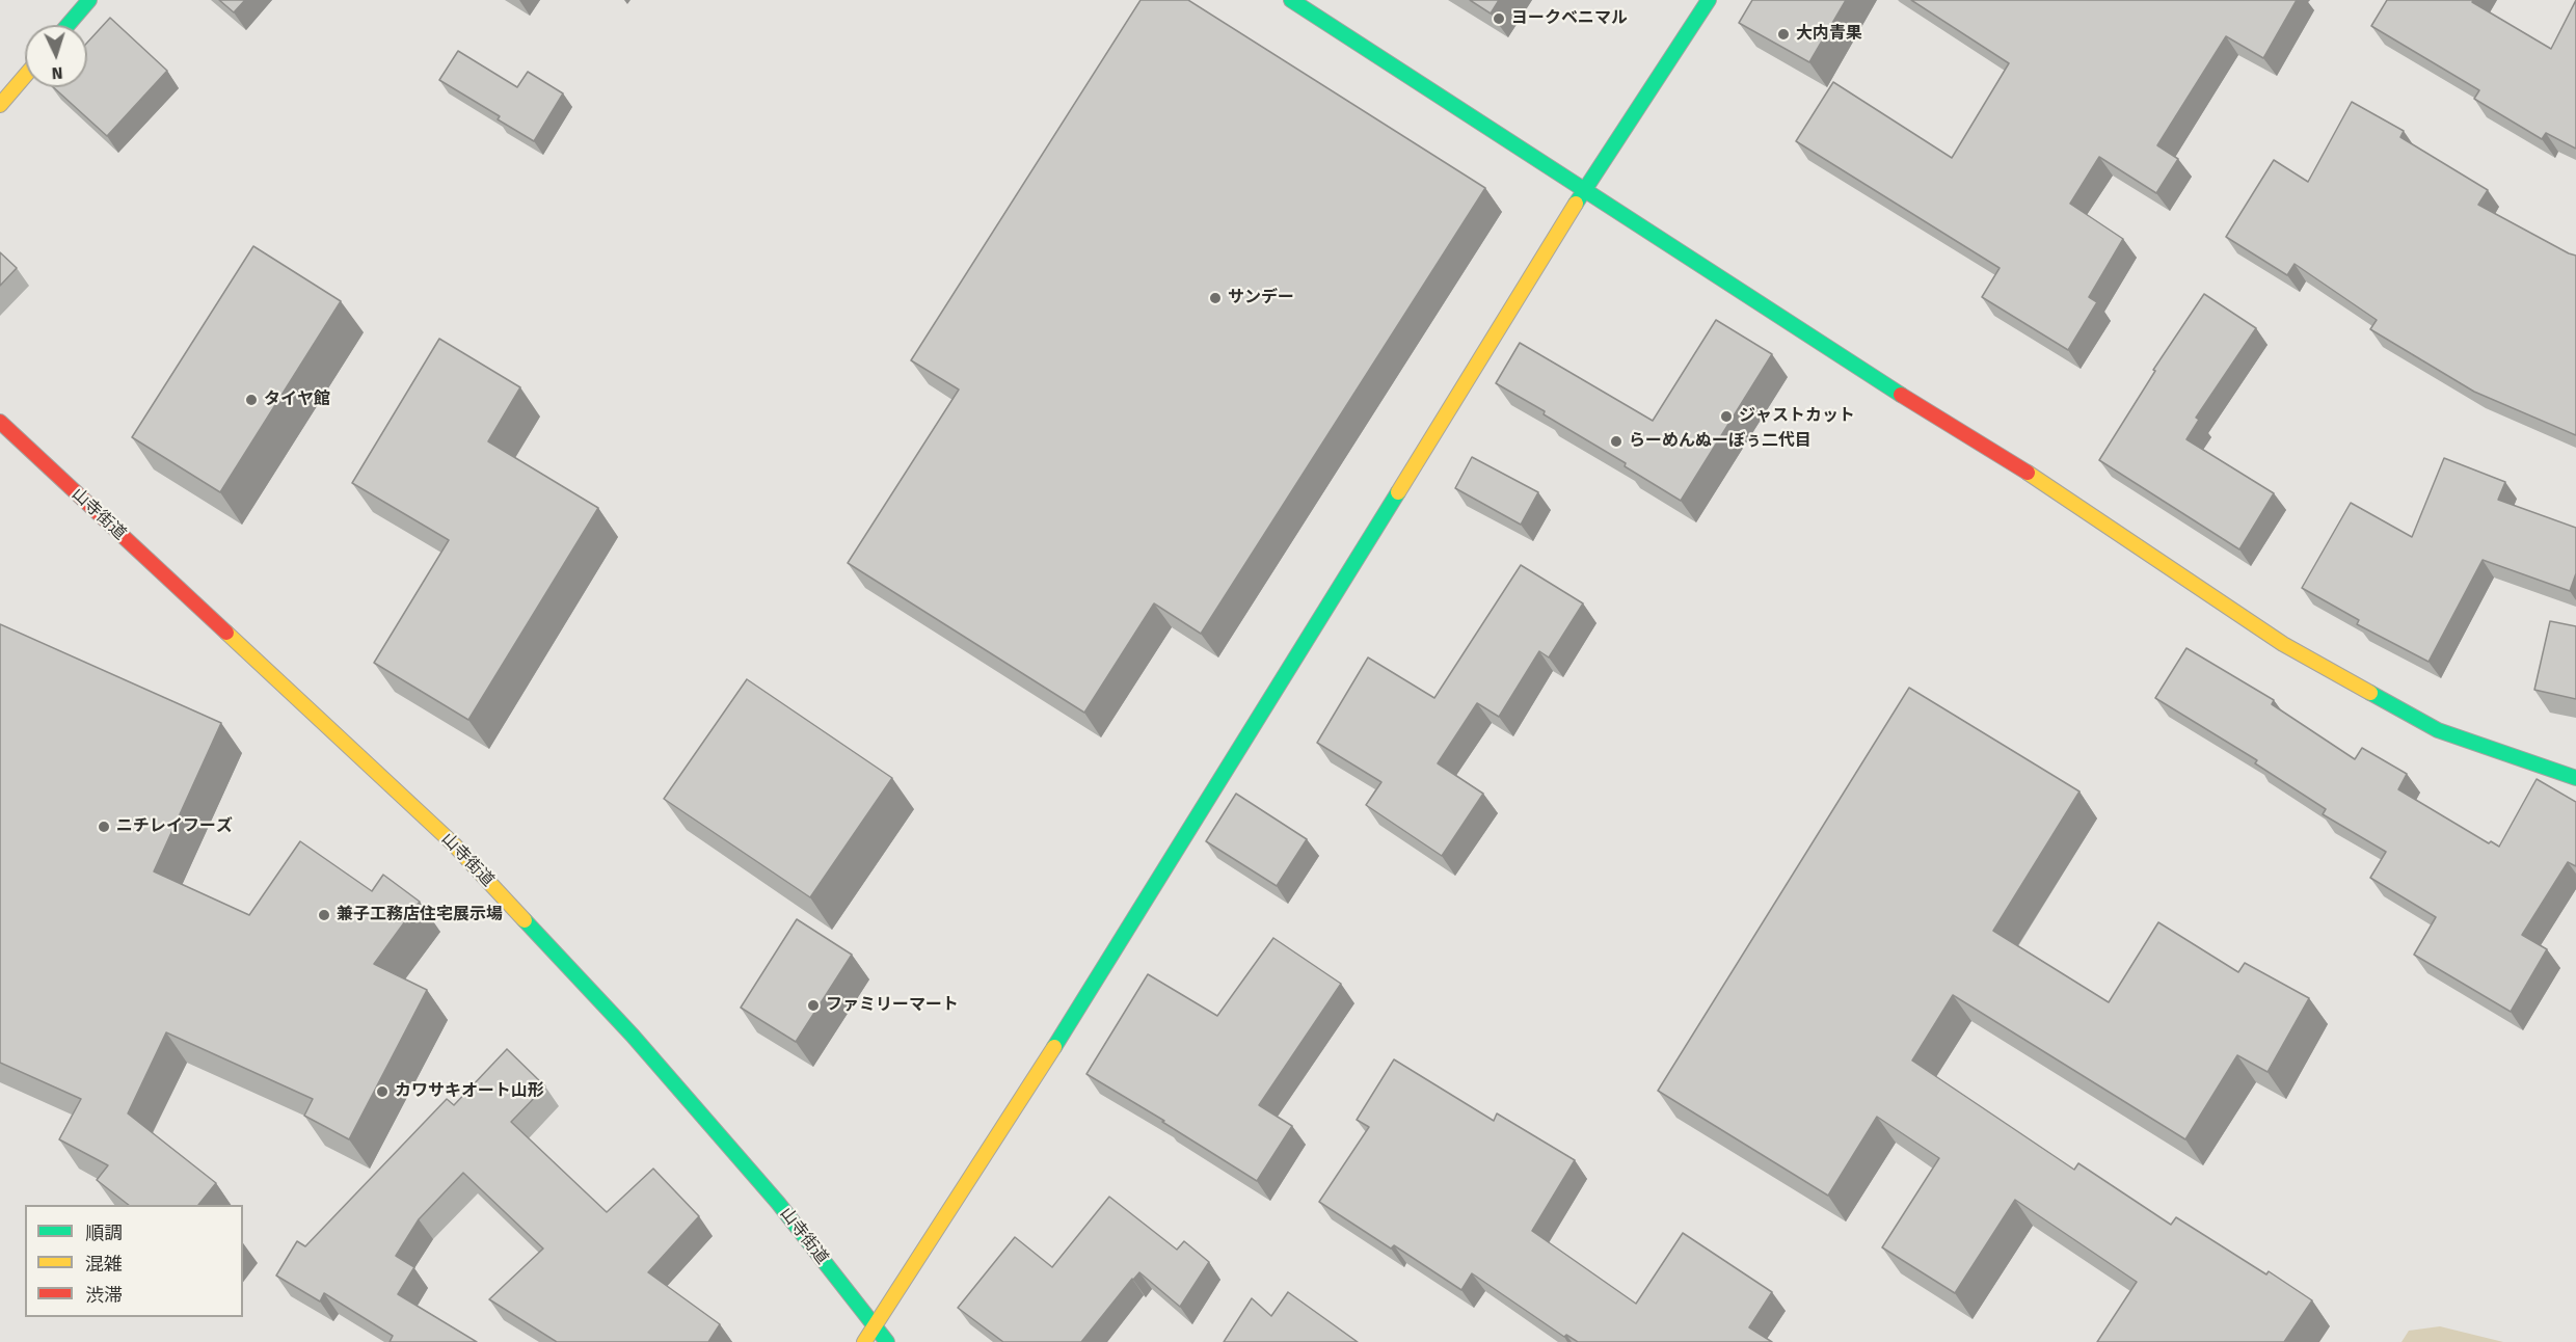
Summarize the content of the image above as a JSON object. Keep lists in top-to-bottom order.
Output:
{
  "streets": {
    "main road": ["山寺街道"]
  },
  "places": [
    "ヨークベニマル",
    "大内青果",
    "サンデー",
    "タイヤ館",
    "ジャストカット",
    "らーめんぬーぼぅ二代目",
    "ニチレイフーズ",
    "兼子工務店住宅展示場",
    "ファミリーマート",
    "カワサキオート山形"
  ],
  "legend": ["順調", "混雑", "渋滞"],
  "north": "bottom"
}
